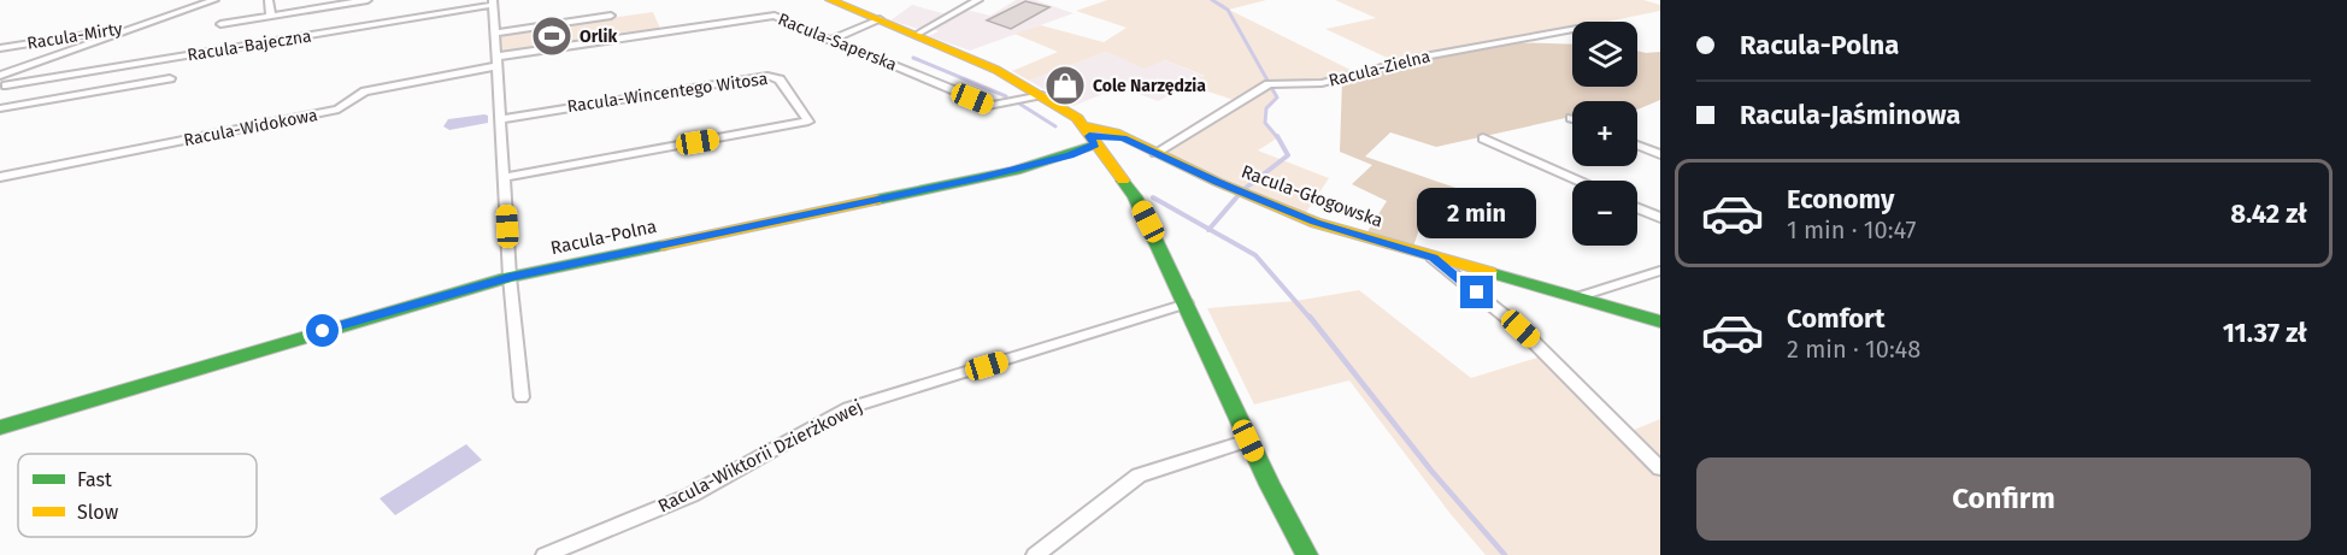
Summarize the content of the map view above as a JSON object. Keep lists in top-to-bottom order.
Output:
{
  "streets": {
    "street": [
      "Racula-Mirty",
      "Racula-Saperska",
      "Racula-Bajeczna",
      "Racula-Zielna",
      "Racula-Wincentego Witosa",
      "Racula-Widokowa",
      "Racula-Głogowska",
      "Racula-Polna",
      "Racula-Wiktorii Dzierżkowej"
    ]
  },
  "crossings": [
    ["Racula-Saperska", "Racula-Widokowa"],
    ["Racula-Zielna", "Racula-Głogowska"],
    ["Racula-Głogowska", "Racula-Polna"]
  ],
  "places": {
    "sports": ["Orlik"],
    "shop": ["Cole Narzędzia"]
  },
  "legend": ["Fast", "Slow"],
  "page": {
    "banner": ["Racula-Polna", "Racula-Jaśminowa"],
    "map_buttons": ["+", "−"],
    "list": [
      {
        "name": "Economy",
        "note": "1 min · 10:47",
        "value": "8.42 zł"
      },
      {
        "name": "Comfort",
        "note": "2 min · 10:48",
        "value": "11.37 zł"
      }
    ],
    "bubble": "2 min",
    "buttons": "Confirm"
  }
}
